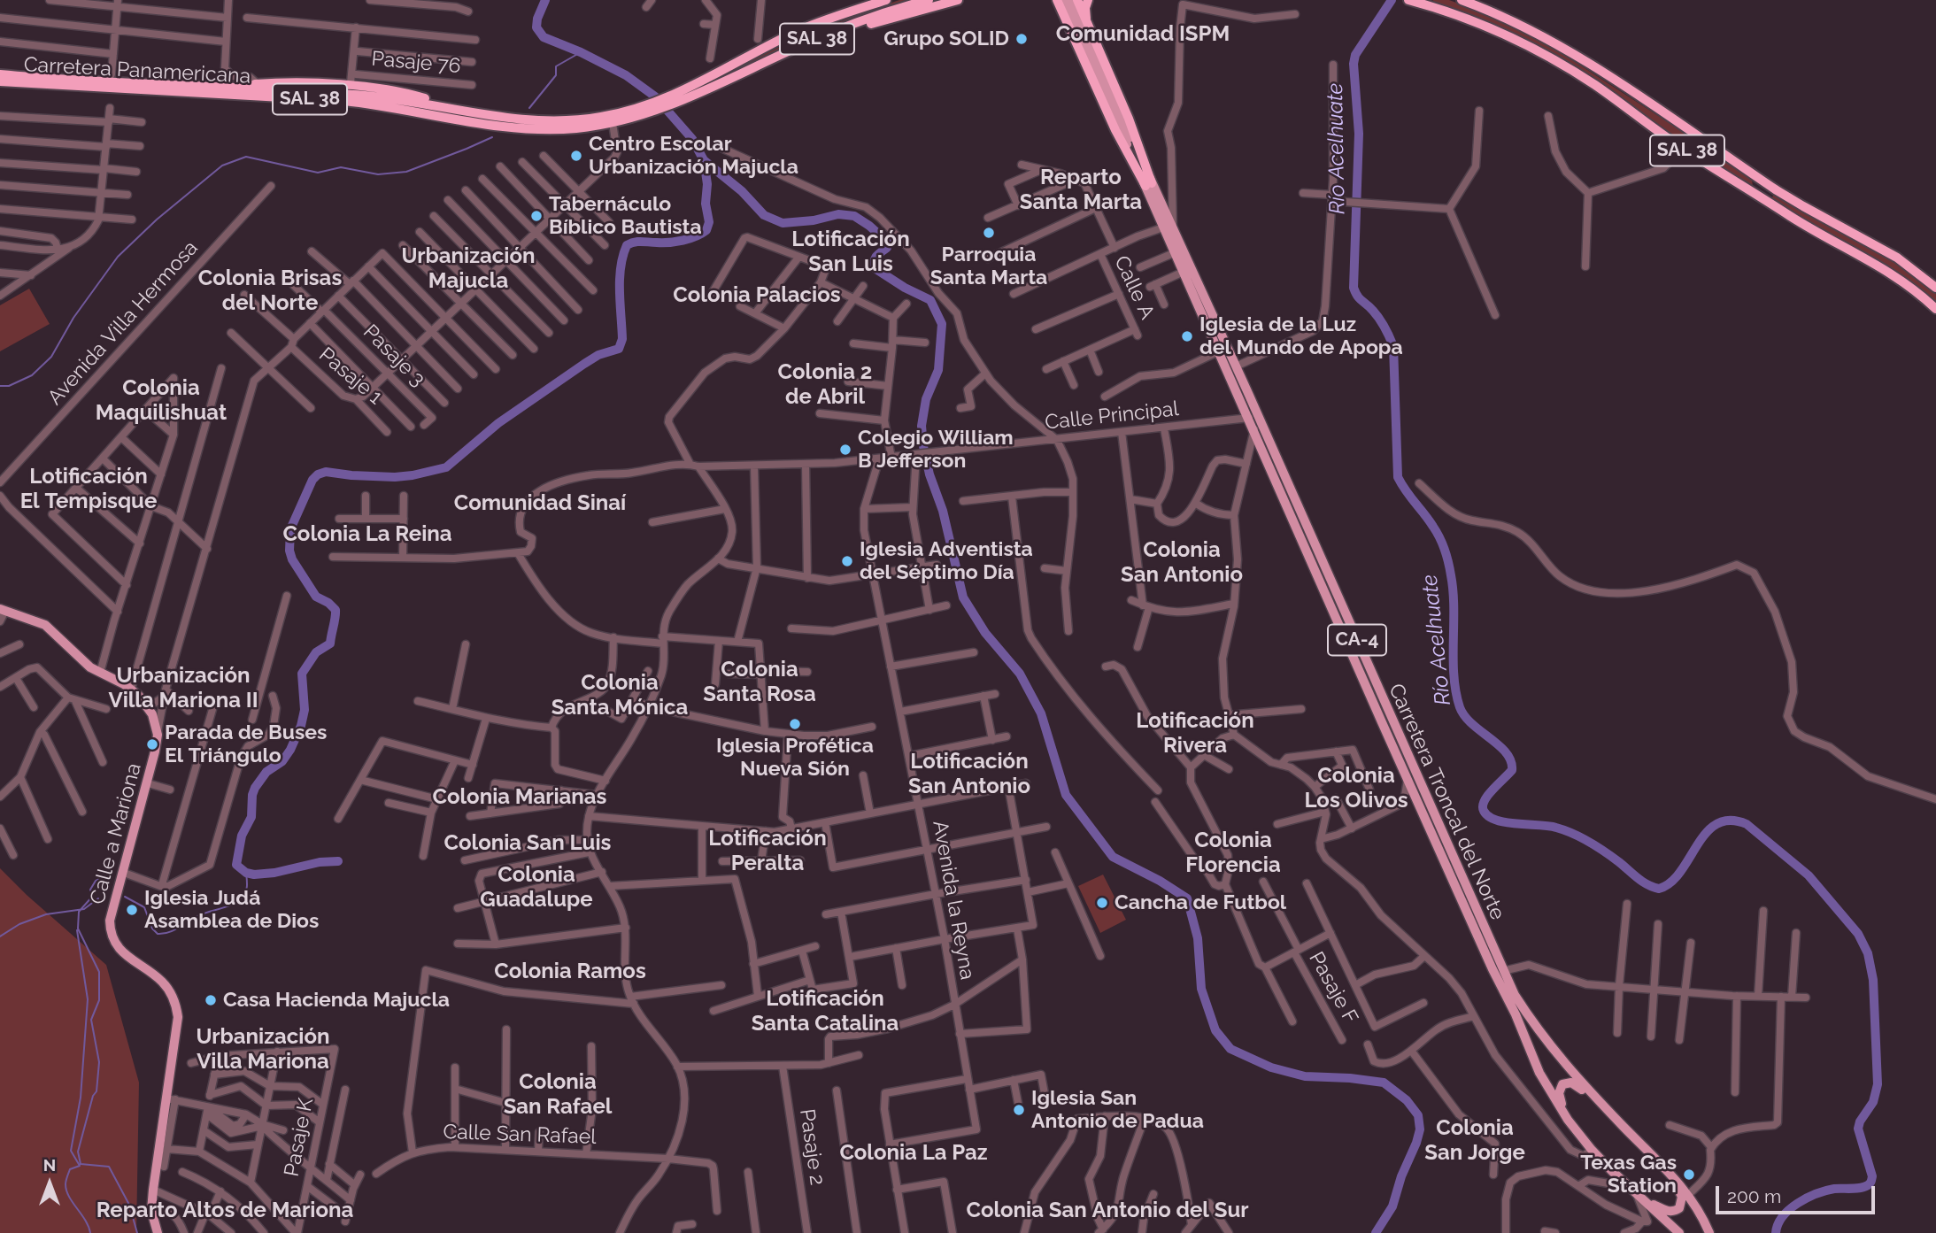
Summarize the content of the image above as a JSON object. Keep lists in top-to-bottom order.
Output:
{
  "streets": {
    "highway": ["SAL 38", "Carretera Panamericana"],
    "main road": ["CA-4", "Carretera Troncal del Norte", "Calle a Mariona"],
    "street": [
      "Pasaje 76",
      "Calle A",
      "Avenida Villa Hermosa",
      "Pasaje 3",
      "Pasaje 1",
      "Calle Principal",
      "Avenida la Reyna",
      "Pasaje F",
      "Calle San Rafael",
      "Pasaje K",
      "Pasaje 2"
    ]
  },
  "crossings": [
    ["SAL 38", "Carretera Panamericana"],
    ["Calle Principal", "Carretera Troncal del Norte"],
    ["Calle Principal", "Avenida la Reyna"]
  ],
  "districts": [
    "Comunidad ISPM",
    "Reparto Santa Marta",
    "Lotificación San Luis",
    "Urbanización Majucla",
    "Colonia Brisas del Norte",
    "Colonia Palacios",
    "Colonia 2 de Abril",
    "Colonia Maquilishuat",
    "Lotificación El Tempisque",
    "Comunidad Sinaí",
    "Colonia La Reina",
    "Colonia San Antonio",
    "Colonia Santa Rosa",
    "Urbanización Villa Mariona II",
    "Colonia Santa Mónica",
    "Lotificación Rivera",
    "Lotificación San Antonio",
    "Colonia Los Olivos",
    "Colonia Marianas",
    "Lotificación Peralta",
    "Colonia Florencia",
    "Colonia San Luis",
    "Colonia Guadalupe",
    "Colonia Ramos",
    "Lotificación Santa Catalina",
    "Urbanización Villa Mariona",
    "Colonia San Rafael",
    "Colonia San Jorge",
    "Colonia La Paz",
    "Reparto Altos de Mariona",
    "Colonia San Antonio del Sur"
  ],
  "water": ["Río Acelhuate"],
  "places": [
    "Grupo SOLID",
    "Centro Escolar Urbanización Majucla",
    "Tabernáculo Bíblico Bautista",
    "Parroquia Santa Marta",
    "Iglesia de la Luz del Mundo de Apopa",
    "Colegio William B Jefferson",
    "Iglesia Adventista del Séptimo Día",
    "Iglesia Profética Nueva Sión",
    "Parada de Buses El Triángulo",
    "Cancha de Futbol",
    "Iglesia Judá Asamblea de Dios",
    "Casa Hacienda Majucla",
    "Iglesia San Antonio de Padua",
    "Texas Gas Station"
  ],
  "scale_bar": "200 m",
  "north": "top"
}
